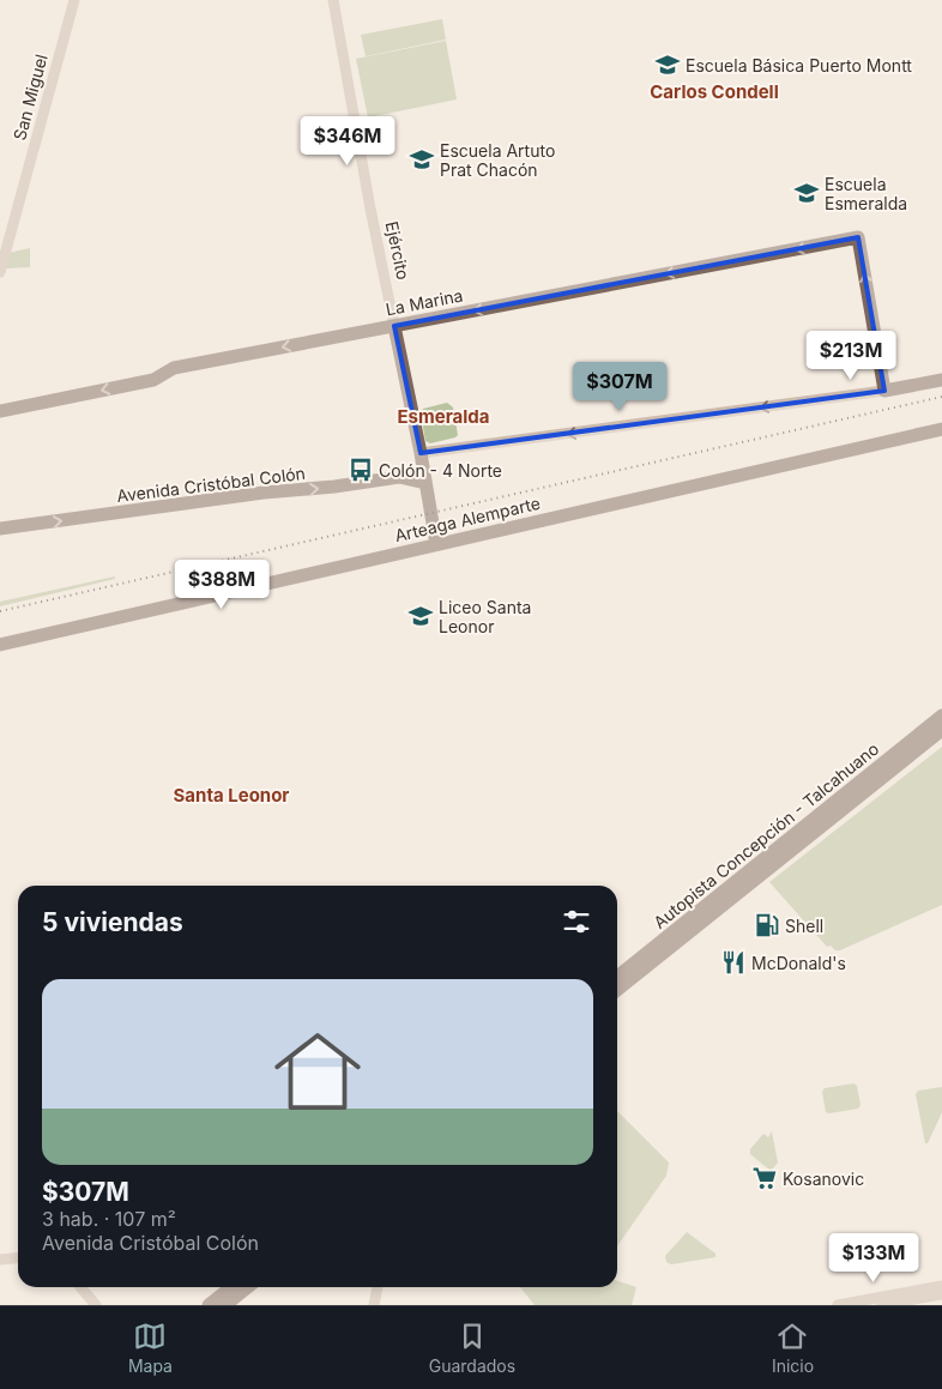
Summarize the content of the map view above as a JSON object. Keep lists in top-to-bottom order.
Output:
{
  "streets": {
    "main road": [
      "Ejército",
      "La Marina",
      "Avenida Cristóbal Colón",
      "Arteaga Alemparte",
      "Autopista Concepción - Talcahuano"
    ],
    "street": ["San Miguel"]
  },
  "crossings": [
    ["Ejército", "La Marina"],
    ["Ejército", "Avenida Cristóbal Colón"],
    ["Ejército", "Arteaga Alemparte"]
  ],
  "one_way": ["La Marina", "Avenida Cristóbal Colón"],
  "districts": ["Carlos Condell", "Esmeralda", "Santa Leonor"],
  "places": {
    "school or university": [
      "Escuela Básica Puerto Montt",
      "Escuela Artuto Prat Chacón",
      "Escuela Esmeralda",
      "Liceo Santa Leonor"
    ],
    "bus stop": ["Colón - 4 Norte"],
    "fuel station": ["Shell"],
    "restaurant": ["McDonald's"],
    "supermarket": ["Kosanovic"]
  },
  "page": {
    "price": [
      "$346M",
      "$213M",
      "$307M",
      "$388M",
      "$133M"
    ],
    "heading": "5 viviendas",
    "list": [
      {
        "name": "$307M",
        "note": "3 hab. · 107 m² · Avenida Cristóbal Colón"
      }
    ],
    "tabs": ["Mapa", "Guardados", "Inicio"]
  }
}
